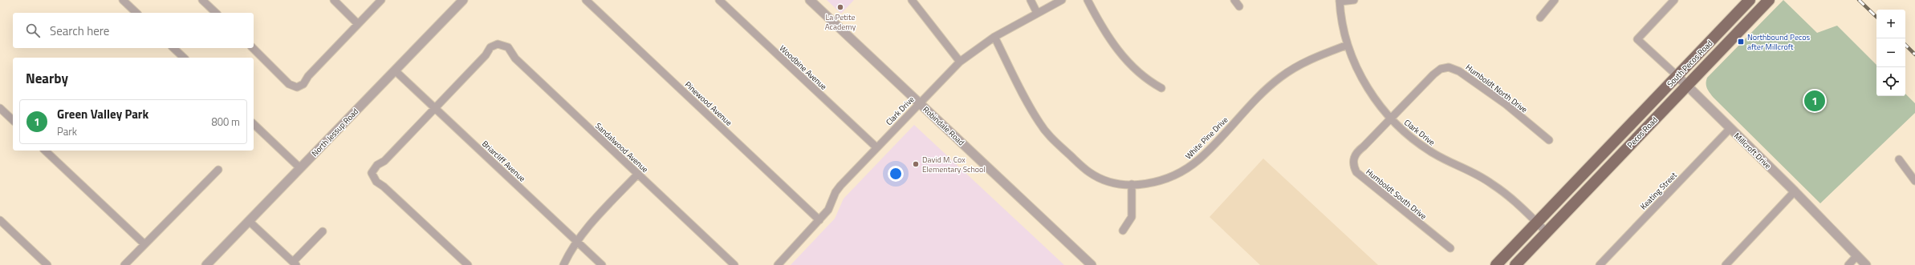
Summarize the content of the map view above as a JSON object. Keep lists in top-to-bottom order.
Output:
{
  "streets": {
    "main road": ["South Pecos Road", "Pecos Road"],
    "street": [
      "Woodbine Avenue",
      "Humboldt North Drive",
      "Pinewood Avenue",
      "Clark Drive",
      "Robindale Road",
      "North Jessup Road",
      "White Pine Drive",
      "Sandalwood Avenue",
      "Millcroft Drive",
      "Briarcliff Avenue",
      "Keating Street",
      "Humboldt South Drive"
    ]
  },
  "crossings": [
    ["South Pecos Road", "Pecos Road"],
    ["South Pecos Road", "Millcroft Drive"],
    ["Woodbine Avenue", "Clark Drive"],
    ["Humboldt North Drive", "Clark Drive"],
    ["Humboldt North Drive", "Humboldt South Drive"],
    ["Pinewood Avenue", "Clark Drive"],
    ["Clark Drive", "Robindale Road"],
    ["Clark Drive", "Pecos Road"],
    ["Clark Drive", "White Pine Drive"],
    ["Clark Drive", "Humboldt South Drive"],
    ["North Jessup Road", "Briarcliff Avenue"],
    ["Pecos Road", "Millcroft Drive"],
    ["Sandalwood Avenue", "Briarcliff Avenue"],
    ["Millcroft Drive", "Keating Street"]
  ],
  "places": {
    "other": ["La Petite Academy", "David M. Cox Elementary School"],
    "transit": ["Northbound Pecos after Millcroft"]
  },
  "page": {
    "map_buttons": ["+", "−"],
    "search": "Search here",
    "heading": "Nearby",
    "pins": "1",
    "list": [
      {
        "mark": "1",
        "name": "Green Valley Park",
        "note": "Park",
        "value": "800 m"
      }
    ]
  }
}
